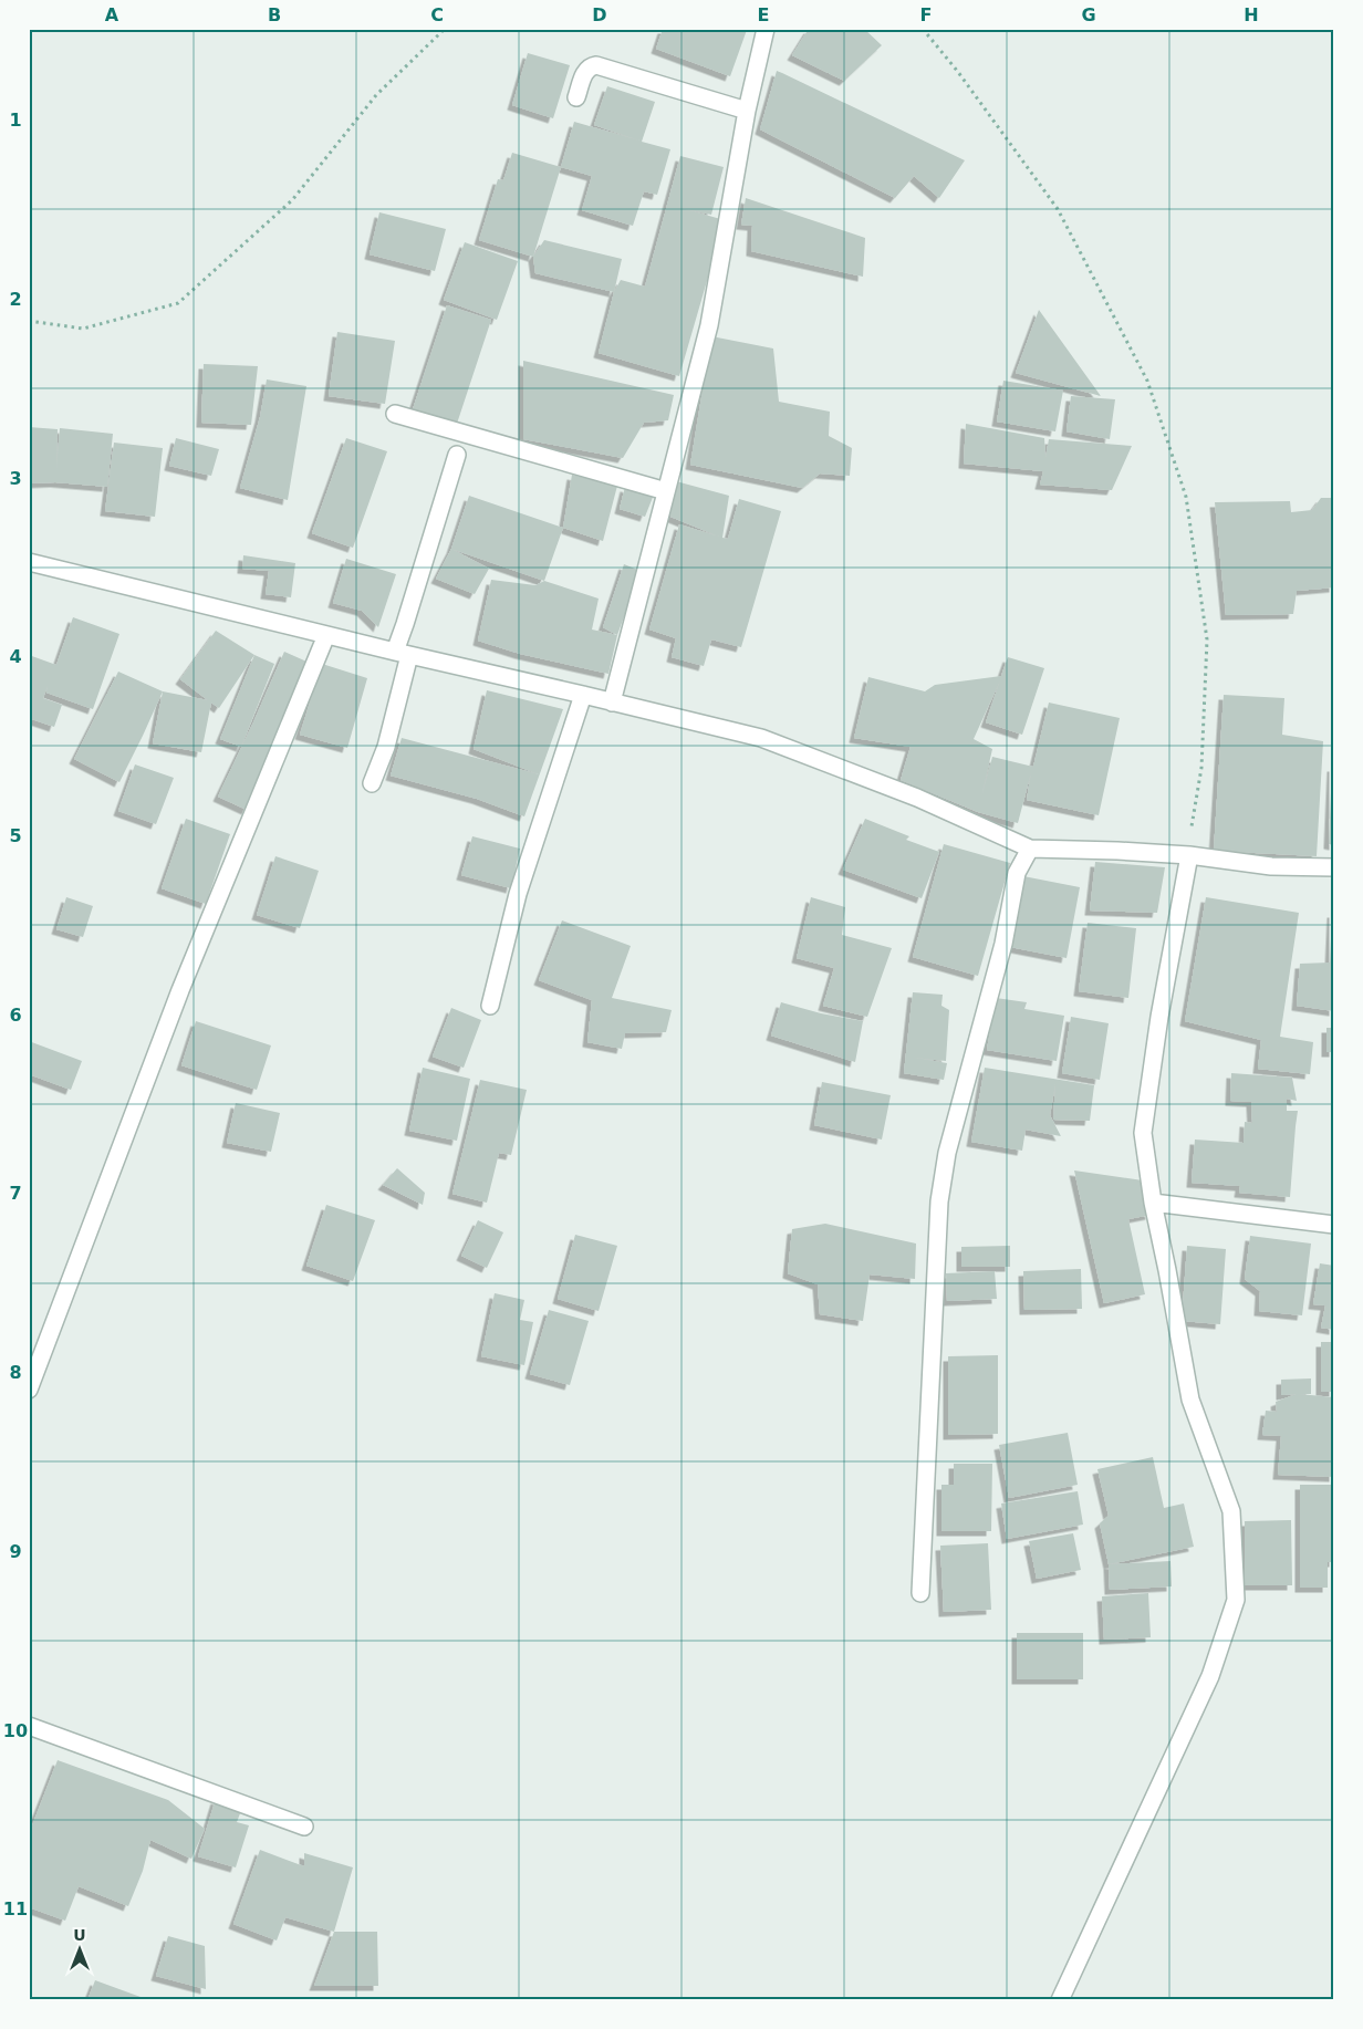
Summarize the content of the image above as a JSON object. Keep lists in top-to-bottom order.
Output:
{
  "north": "top",
  "grid": {
    "columns": [
      "A",
      "B",
      "C",
      "D",
      "E",
      "F",
      "G",
      "H"
    ],
    "rows": [
      "1",
      "2",
      "3",
      "4",
      "5",
      "6",
      "7",
      "8",
      "9",
      "10",
      "11"
    ]
  }
}
